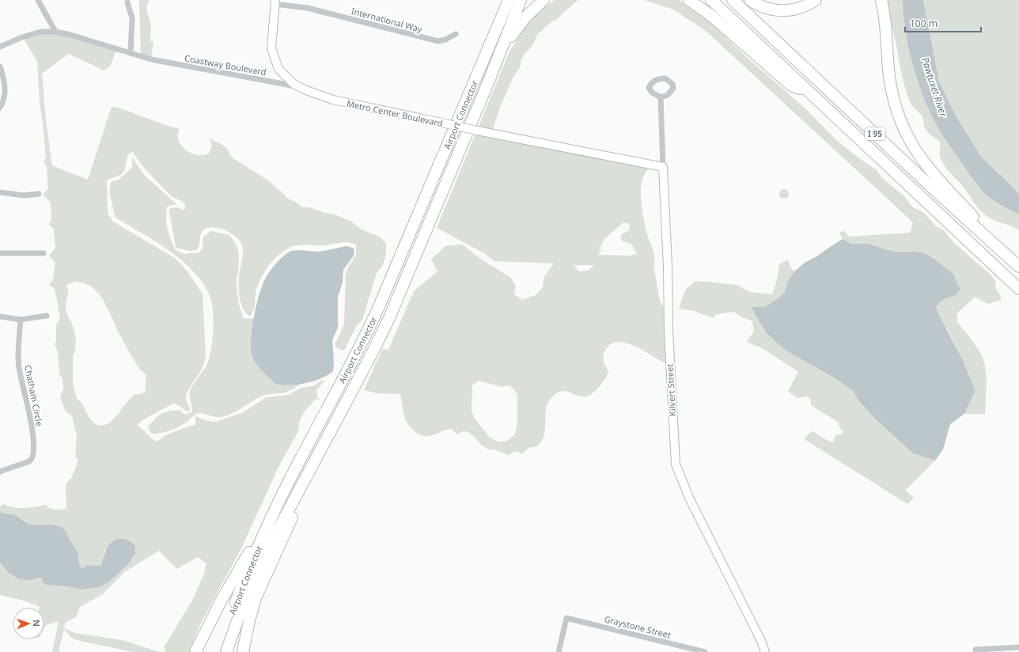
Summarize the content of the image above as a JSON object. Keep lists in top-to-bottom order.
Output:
{
  "streets": {
    "highway": ["Airport Connector", "I 95"],
    "street": [
      "International Way",
      "Coastway Boulevard",
      "Metro Center Boulevard",
      "Kilvert Street",
      "Chatham Circle",
      "Graystone Street"
    ]
  },
  "crossings": [
    ["International Way", "Metro Center Boulevard"],
    ["Coastway Boulevard", "Metro Center Boulevard"],
    ["Metro Center Boulevard", "Kilvert Street"]
  ],
  "water": ["Pawtuxet River"],
  "scale_bar": "100 m",
  "north": "right"
}
